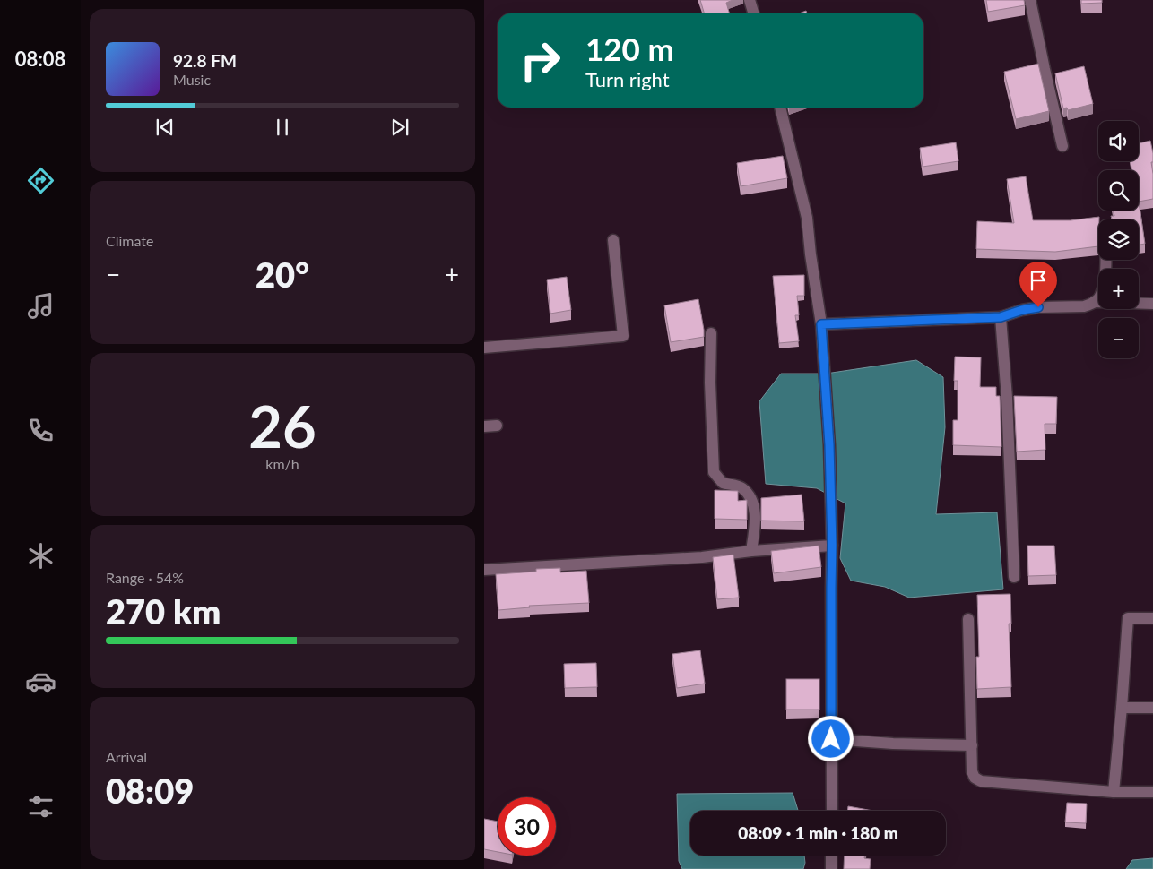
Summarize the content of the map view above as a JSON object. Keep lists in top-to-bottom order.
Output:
{
  "page": {
    "tabs": "08:08",
    "turn": ["120 m", "Turn right"],
    "song": ["92.8 FM", "Music"],
    "map_buttons": ["+", "−"],
    "tile": [
      "Climate",
      ["26", "km/h"],
      ["Range · 54%", "270 km"],
      ["Arrival", "08:09"]
    ],
    "heat": ["−", "20°", "+"],
    "limit": "30",
    "trip": "08:09 · 1 min · 180 m"
  }
}
